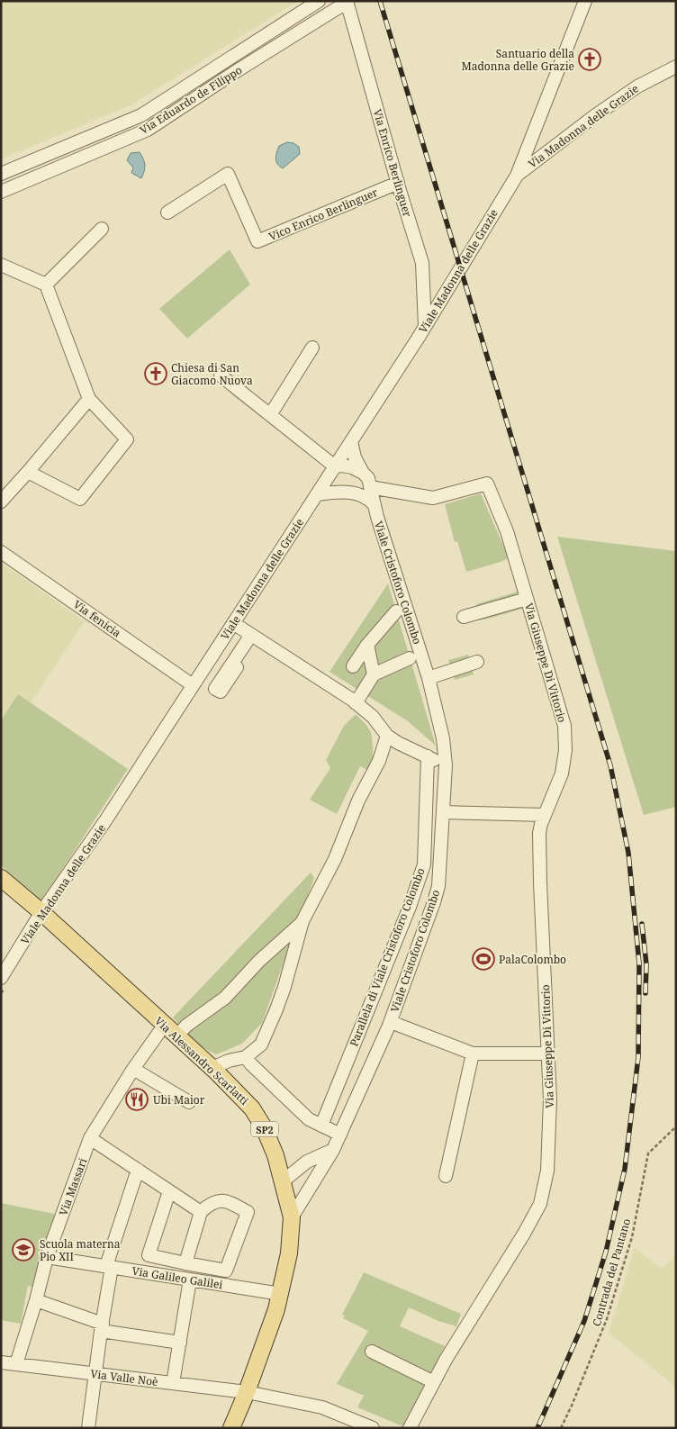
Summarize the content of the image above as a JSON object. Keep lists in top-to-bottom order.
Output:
{
  "streets": {
    "main road": ["Via Alessandro Scarlatti", "SP2"],
    "street": [
      "Via Eduardo de Filippo",
      "Via Madonna delle Grazie",
      "Via Enrico Berlinguer",
      "Vico Enrico Berlinguer",
      "Viale Madonna delle Grazie",
      "Viale Cristoforo Colombo",
      "Via fenicia",
      "Via Giuseppe Di Vittorio",
      "Parallela di Viale Cristoforo Colombo",
      "Via Massari",
      "Via Galileo Galilei",
      "Via Valle Noè"
    ],
    "path": ["Contrada del Pantano"]
  },
  "crossings": [
    ["Via Eduardo de Filippo", "Via Enrico Berlinguer"],
    ["Via Madonna delle Grazie", "Viale Madonna delle Grazie"],
    ["Via Enrico Berlinguer", "Vico Enrico Berlinguer"],
    ["Via Enrico Berlinguer", "Viale Madonna delle Grazie"],
    ["Viale Madonna delle Grazie", "Viale Cristoforo Colombo"],
    ["Viale Madonna delle Grazie", "Via fenicia"],
    ["Viale Madonna delle Grazie", "Via Alessandro Scarlatti"],
    ["Viale Cristoforo Colombo", "Via Giuseppe Di Vittorio"],
    ["Viale Cristoforo Colombo", "Via Alessandro Scarlatti"],
    ["Via Alessandro Scarlatti", "Via Massari"],
    ["Via Alessandro Scarlatti", "Via Galileo Galilei"],
    ["Via Alessandro Scarlatti", "Via Valle Noè"],
    ["Via Massari", "Via Galileo Galilei"],
    ["Via Massari", "Via Valle Noè"]
  ],
  "places": {
    "church": ["Santuario della Madonna delle Grazie", "Chiesa di San Giacomo Nuova"],
    "sports": ["PalaColombo"],
    "restaurant": ["Ubi Maior"],
    "school or university": ["Scuola materna Pio XII"]
  }
}
